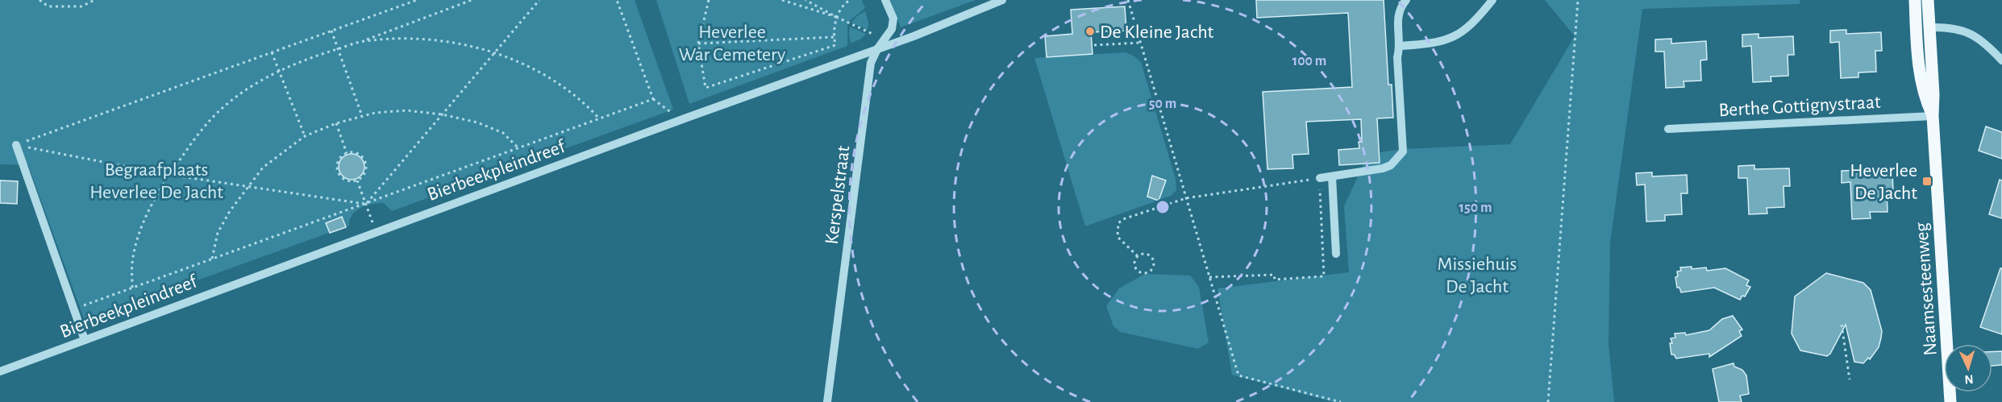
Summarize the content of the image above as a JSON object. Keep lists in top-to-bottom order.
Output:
{
  "streets": {
    "main road": ["Naamsesteenweg"],
    "street": ["Berthe Gottignystraat", "Bierbeekpleindreef", "Kerspelstraat"]
  },
  "crossings": [
    ["Berthe Gottignystraat", "Naamsesteenweg"],
    ["Bierbeekpleindreef", "Kerspelstraat"]
  ],
  "parks": ["Heverlee War Cemetery", "Begraafplaats Heverlee De Jacht", "Missiehuis De Jacht"],
  "places": {
    "other": ["De Kleine Jacht"],
    "transit": ["Heverlee De Jacht"]
  },
  "north": "bottom",
  "rings": ["100 m", "50 m", "150 m"]
}
